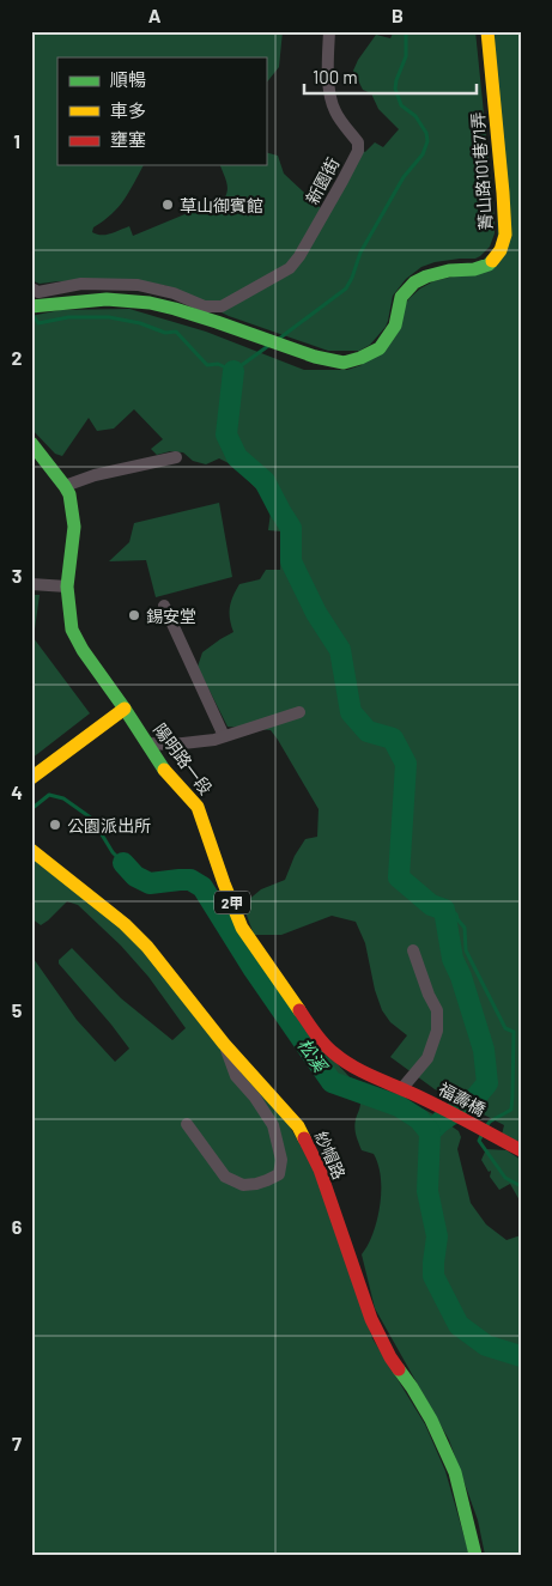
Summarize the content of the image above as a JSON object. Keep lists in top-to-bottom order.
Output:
{
  "streets": {
    "street": [
      "菁山路101巷71弄",
      "新園街",
      "陽明路一段",
      "2甲",
      "福壽橋",
      "紗帽路"
    ]
  },
  "crossings": [
    ["陽明路一段", "福壽橋"]
  ],
  "water": ["松溪"],
  "places": ["草山御賓館", "錫安堂", "公園派出所"],
  "legend": ["順暢", "車多", "壅塞"],
  "scale_bar": "100 m",
  "grid": {
    "columns": ["A", "B"],
    "rows": [
      "1",
      "2",
      "3",
      "4",
      "5",
      "6",
      "7"
    ]
  }
}
